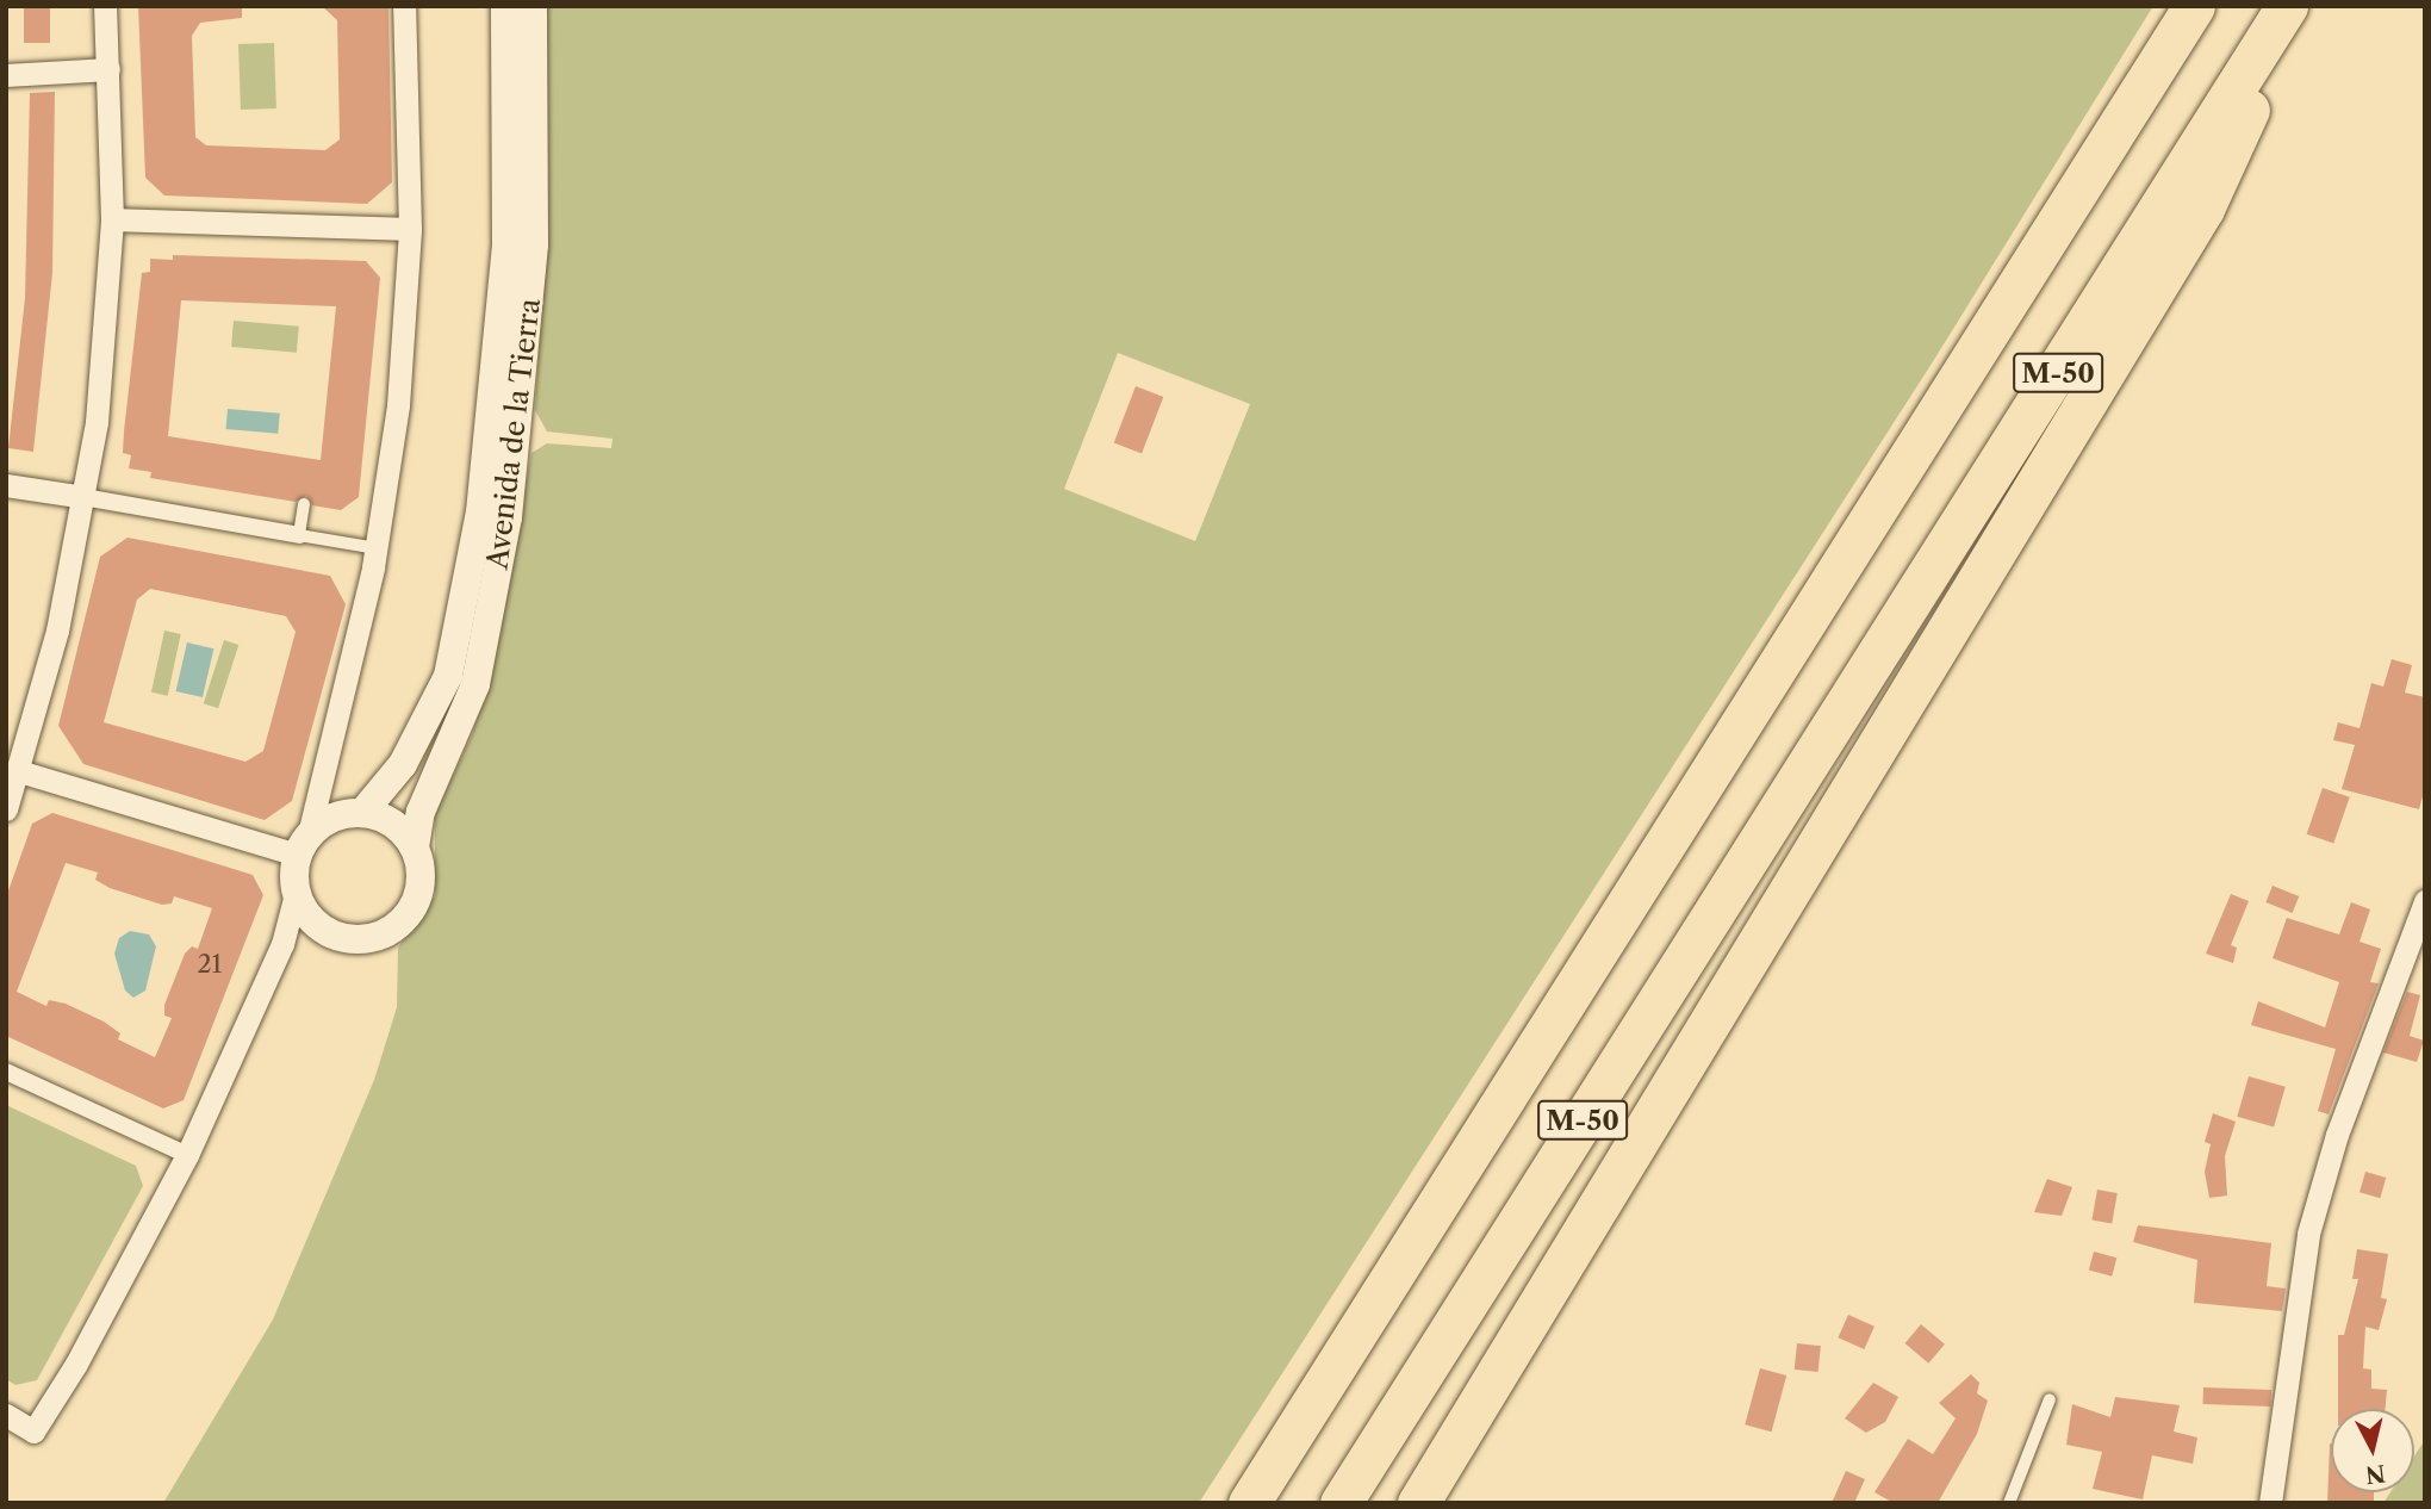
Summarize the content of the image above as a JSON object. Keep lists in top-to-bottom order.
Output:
{
  "streets": {
    "highway": ["M-50"],
    "street": ["Avenida de la Tierra"]
  },
  "house_numbers": ["21"],
  "north": "bottom"
}
